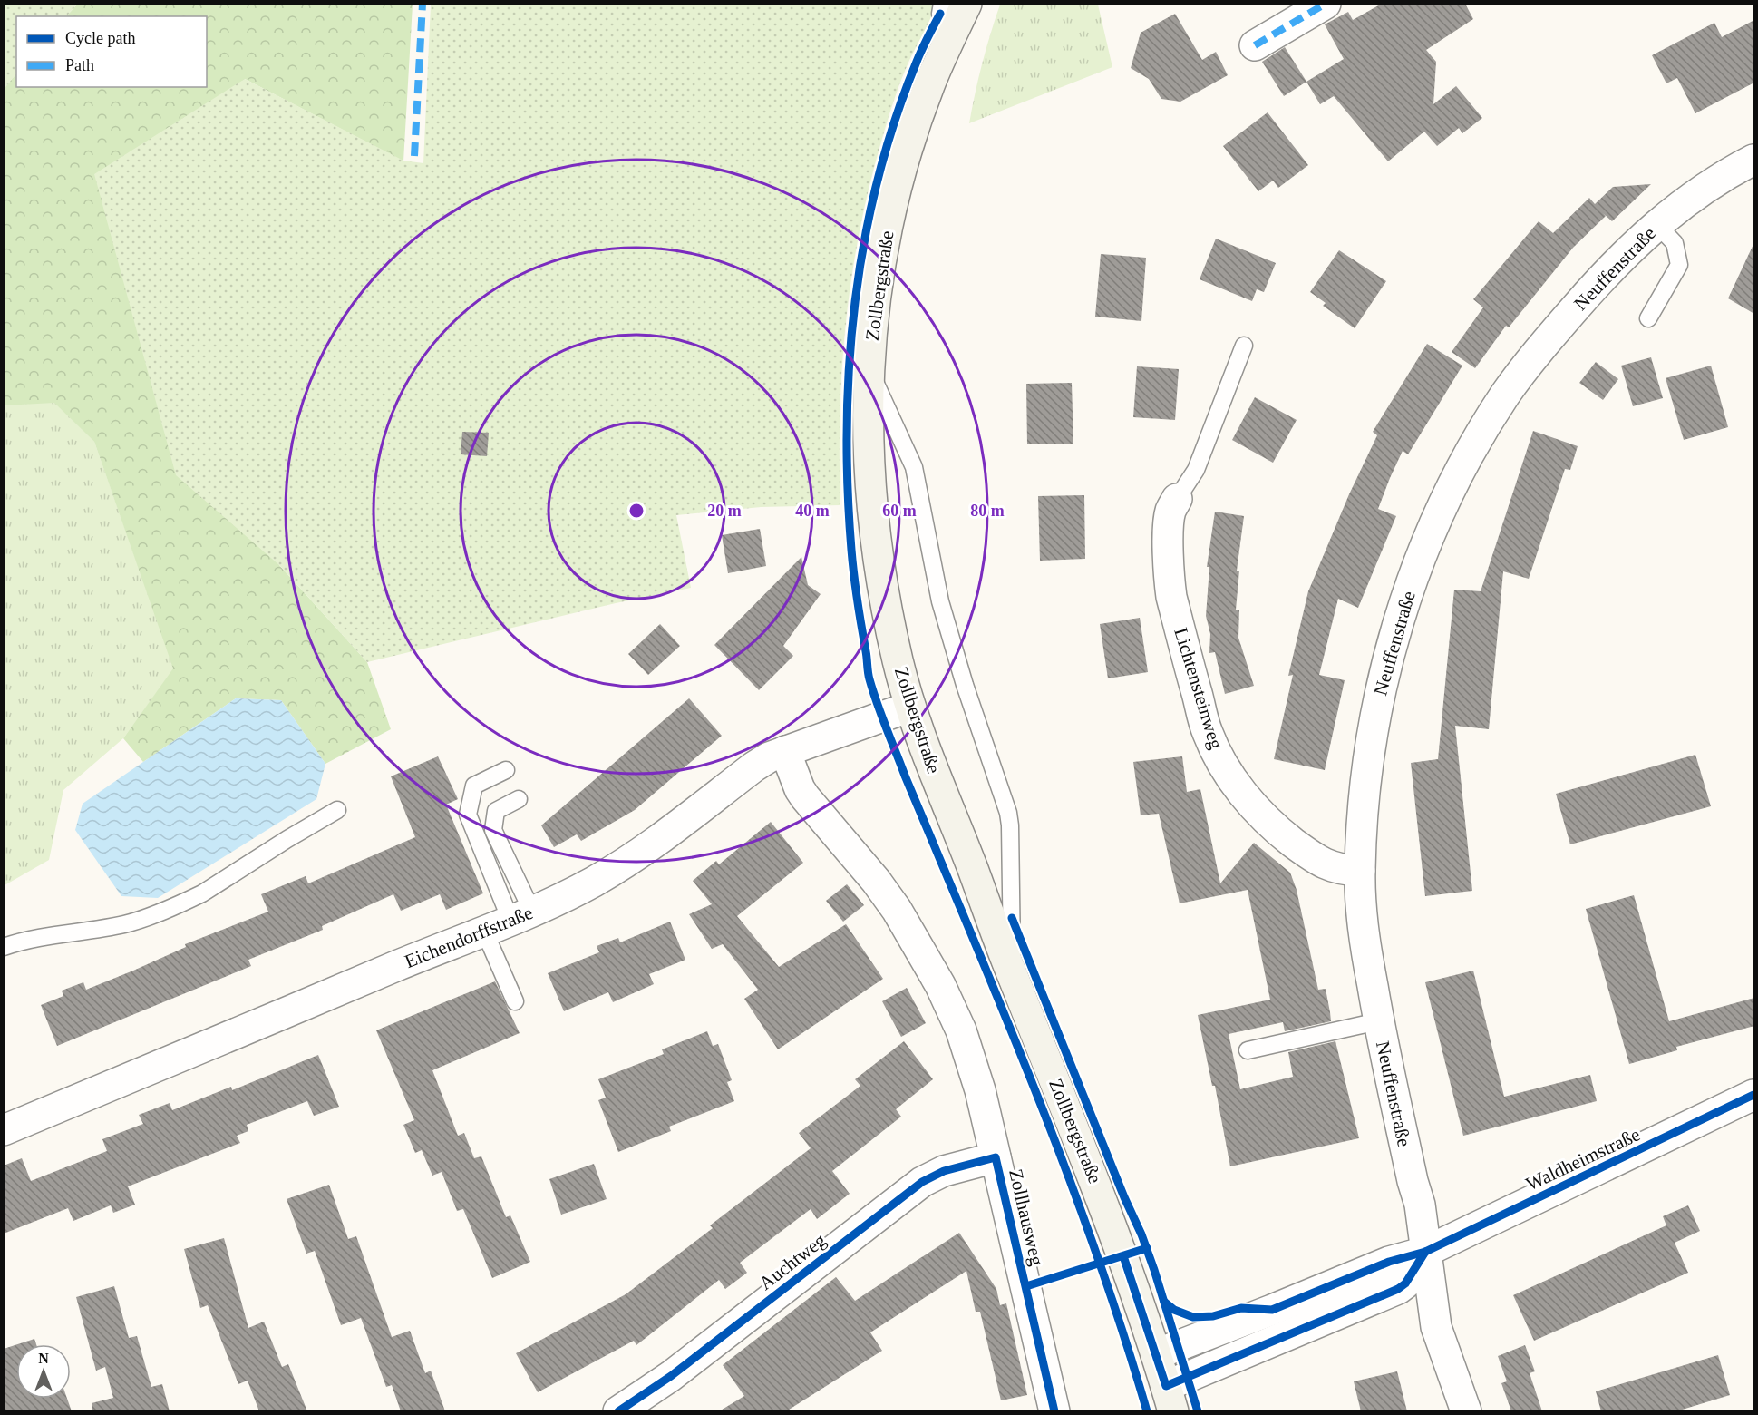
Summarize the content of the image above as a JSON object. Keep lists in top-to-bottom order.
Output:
{
  "streets": {
    "main road": ["Zollbergstraße"],
    "street": [
      "Neuffenstraße",
      "Lichtensteinweg",
      "Eichendorffstraße",
      "Waldheimstraße",
      "Zollhausweg",
      "Auchtweg"
    ]
  },
  "crossings": [
    ["Neuffenstraße", "Lichtensteinweg"],
    ["Neuffenstraße", "Waldheimstraße"],
    ["Zollbergstraße", "Eichendorffstraße"],
    ["Zollbergstraße", "Waldheimstraße"],
    ["Eichendorffstraße", "Zollhausweg"],
    ["Zollhausweg", "Auchtweg"]
  ],
  "legend": ["Cycle path", "Path"],
  "north": "top",
  "rings": [
    "20 m",
    "40 m",
    "60 m",
    "80 m"
  ]
}
